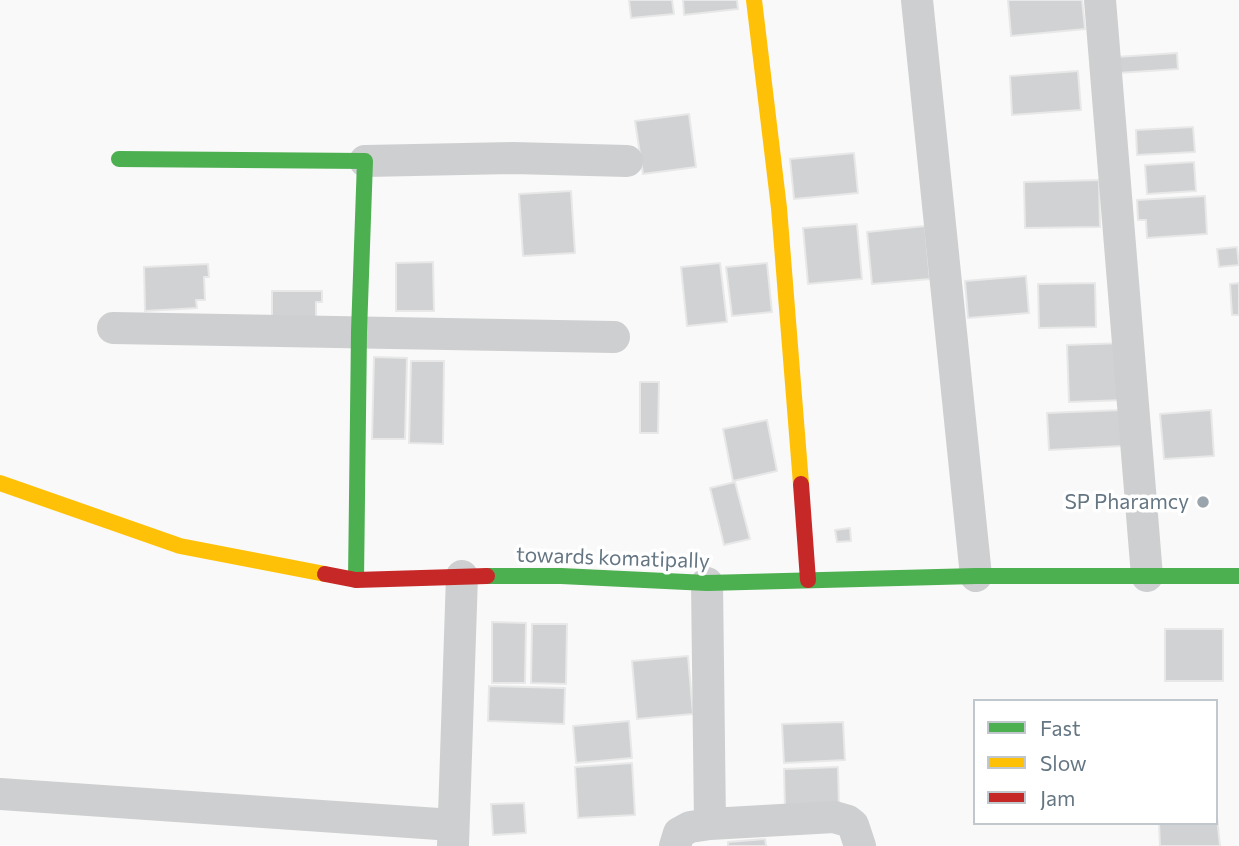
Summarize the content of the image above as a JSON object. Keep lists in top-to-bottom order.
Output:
{
  "streets": {
    "street": ["towards komatipally"]
  },
  "places": ["SP Pharamcy"],
  "legend": ["Fast", "Slow", "Jam"]
}
